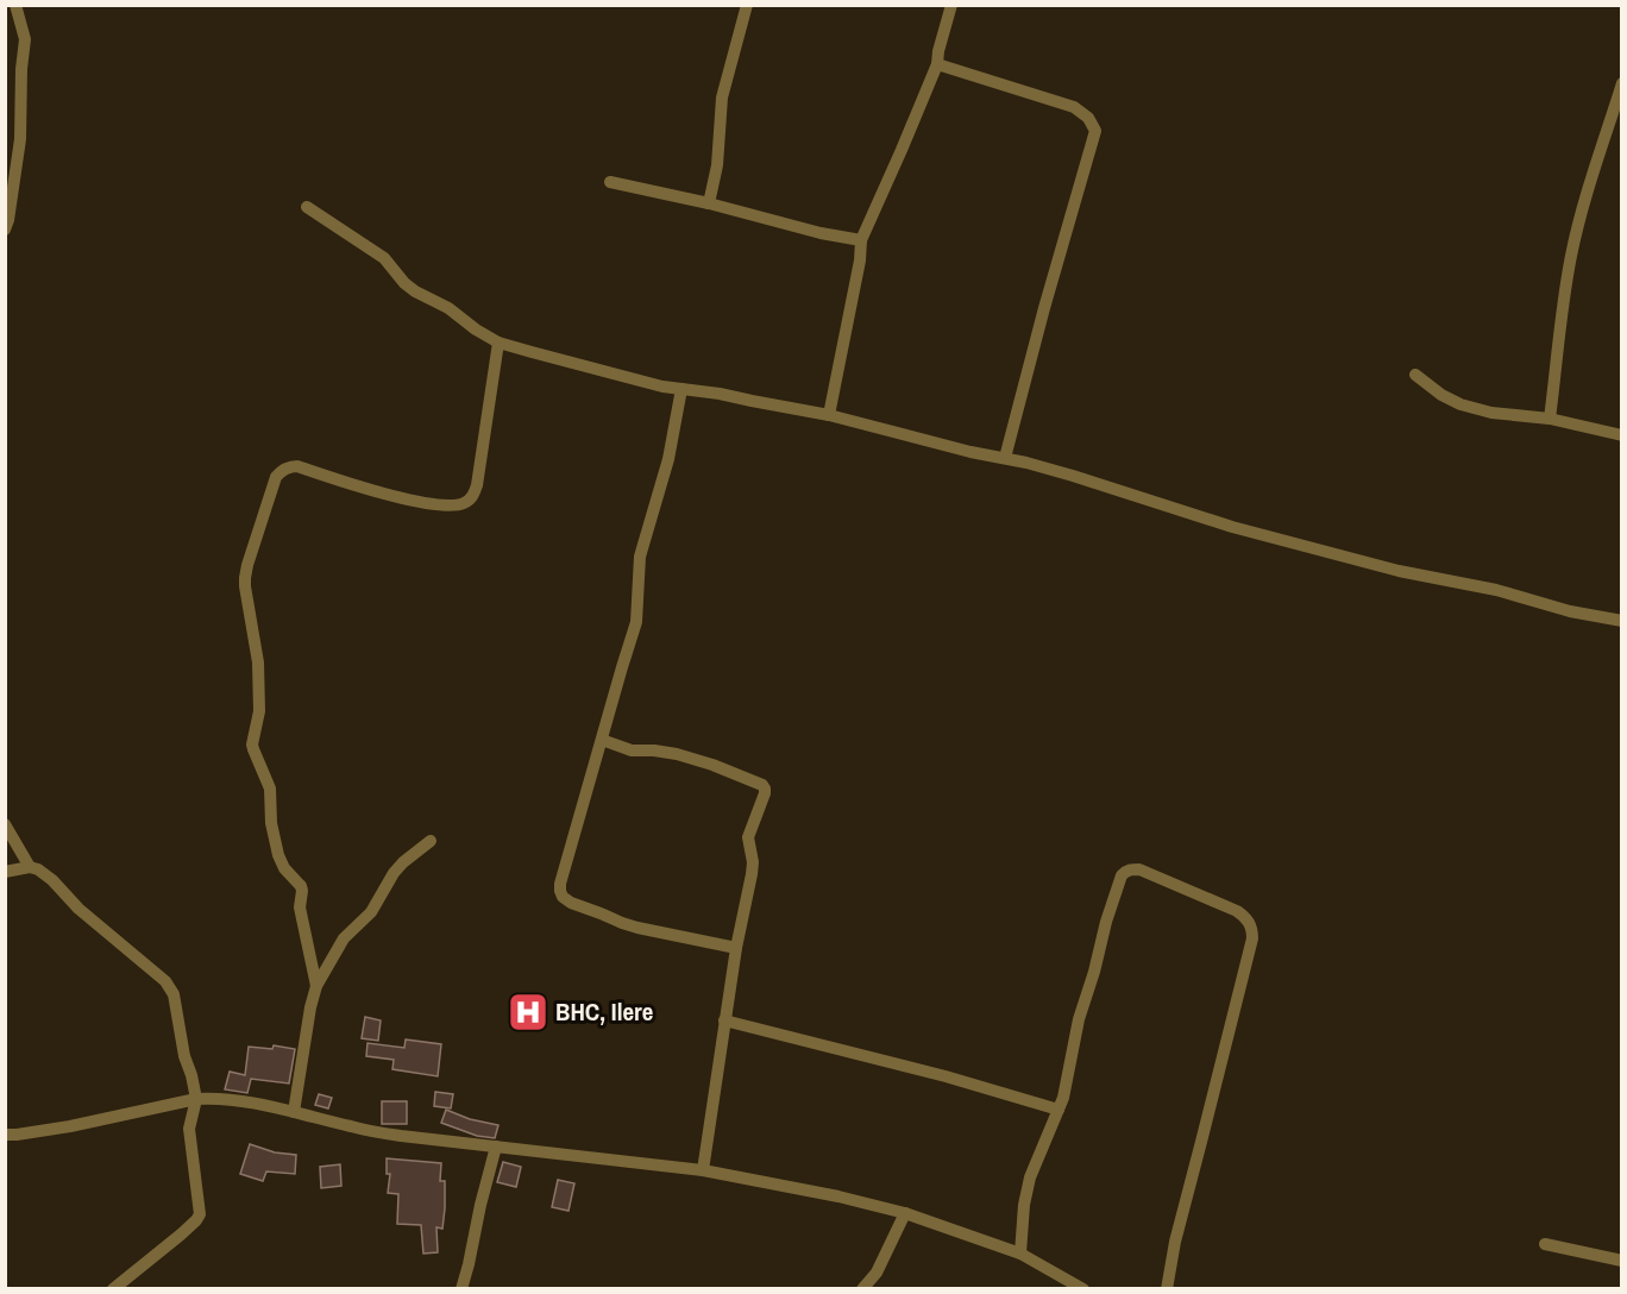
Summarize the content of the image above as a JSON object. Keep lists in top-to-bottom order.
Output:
{
  "places": {
    "hospital": ["BHC, Ilere"]
  }
}
